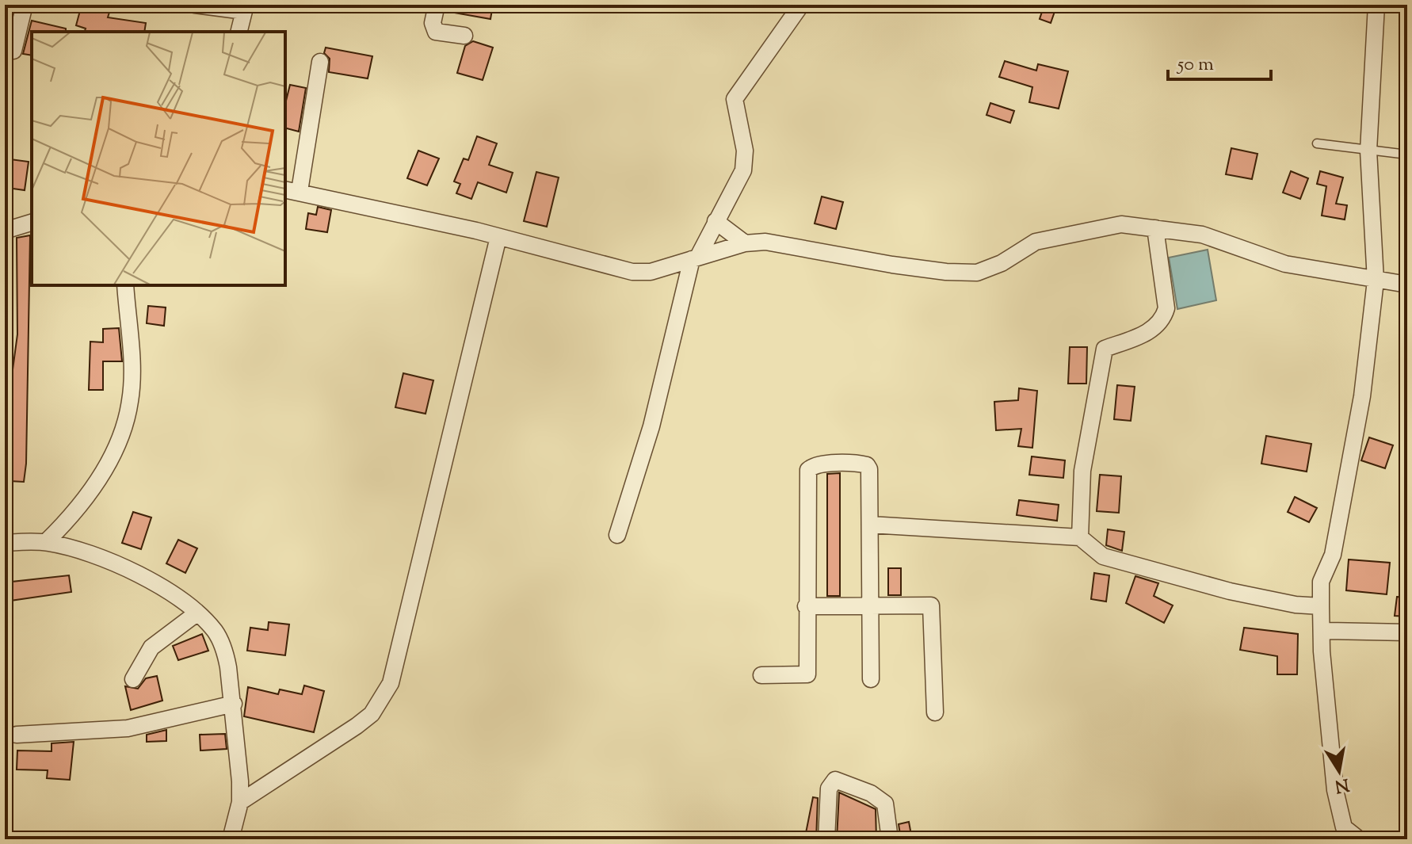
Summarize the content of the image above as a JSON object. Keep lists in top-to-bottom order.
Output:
{
  "scale_bar": "50 m",
  "north": "bottom"
}
